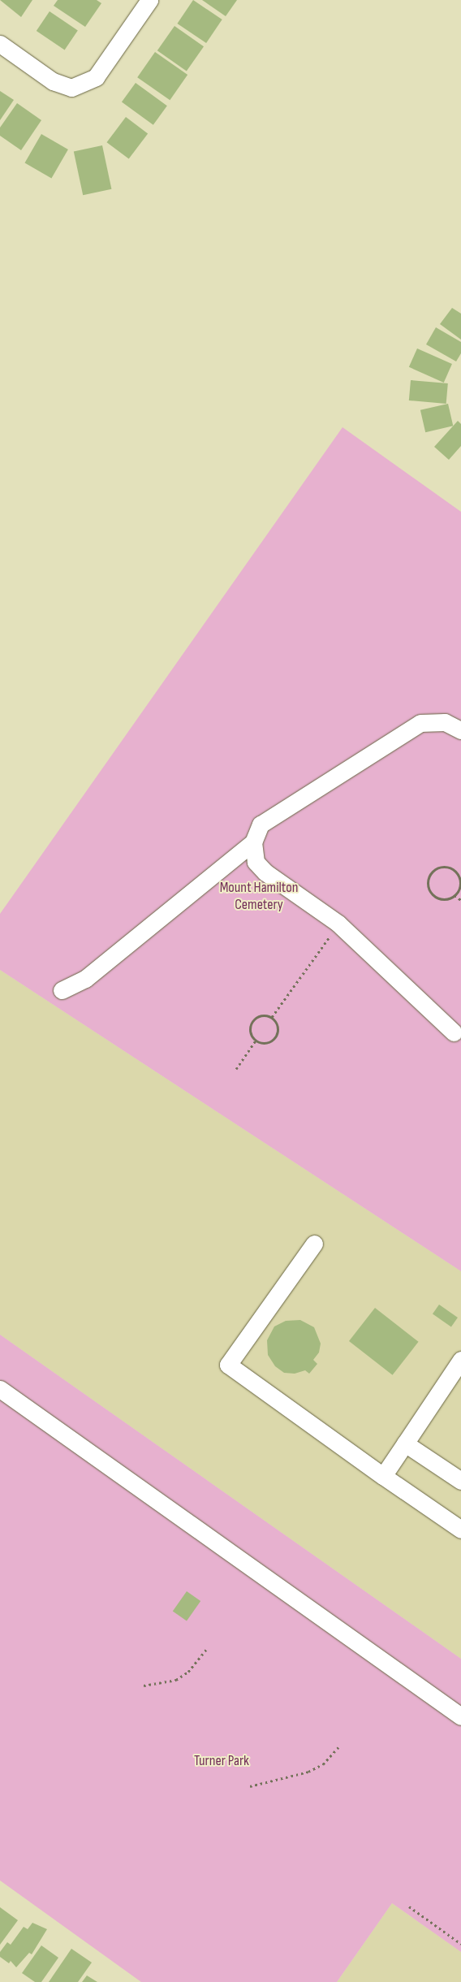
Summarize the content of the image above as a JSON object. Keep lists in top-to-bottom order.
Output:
{
  "parks": ["Mount Hamilton Cemetery", "Turner Park"]
}
